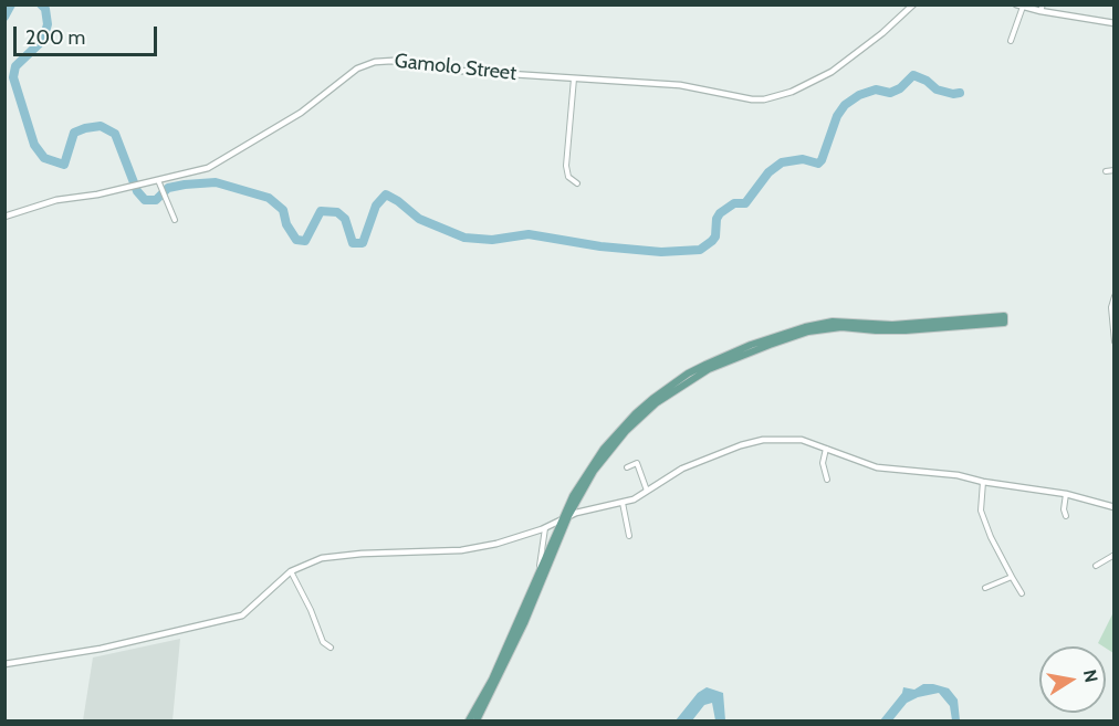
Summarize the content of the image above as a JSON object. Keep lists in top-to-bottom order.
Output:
{
  "streets": {
    "street": ["Gamolo Street"]
  },
  "scale_bar": "200 m",
  "north": "right"
}
